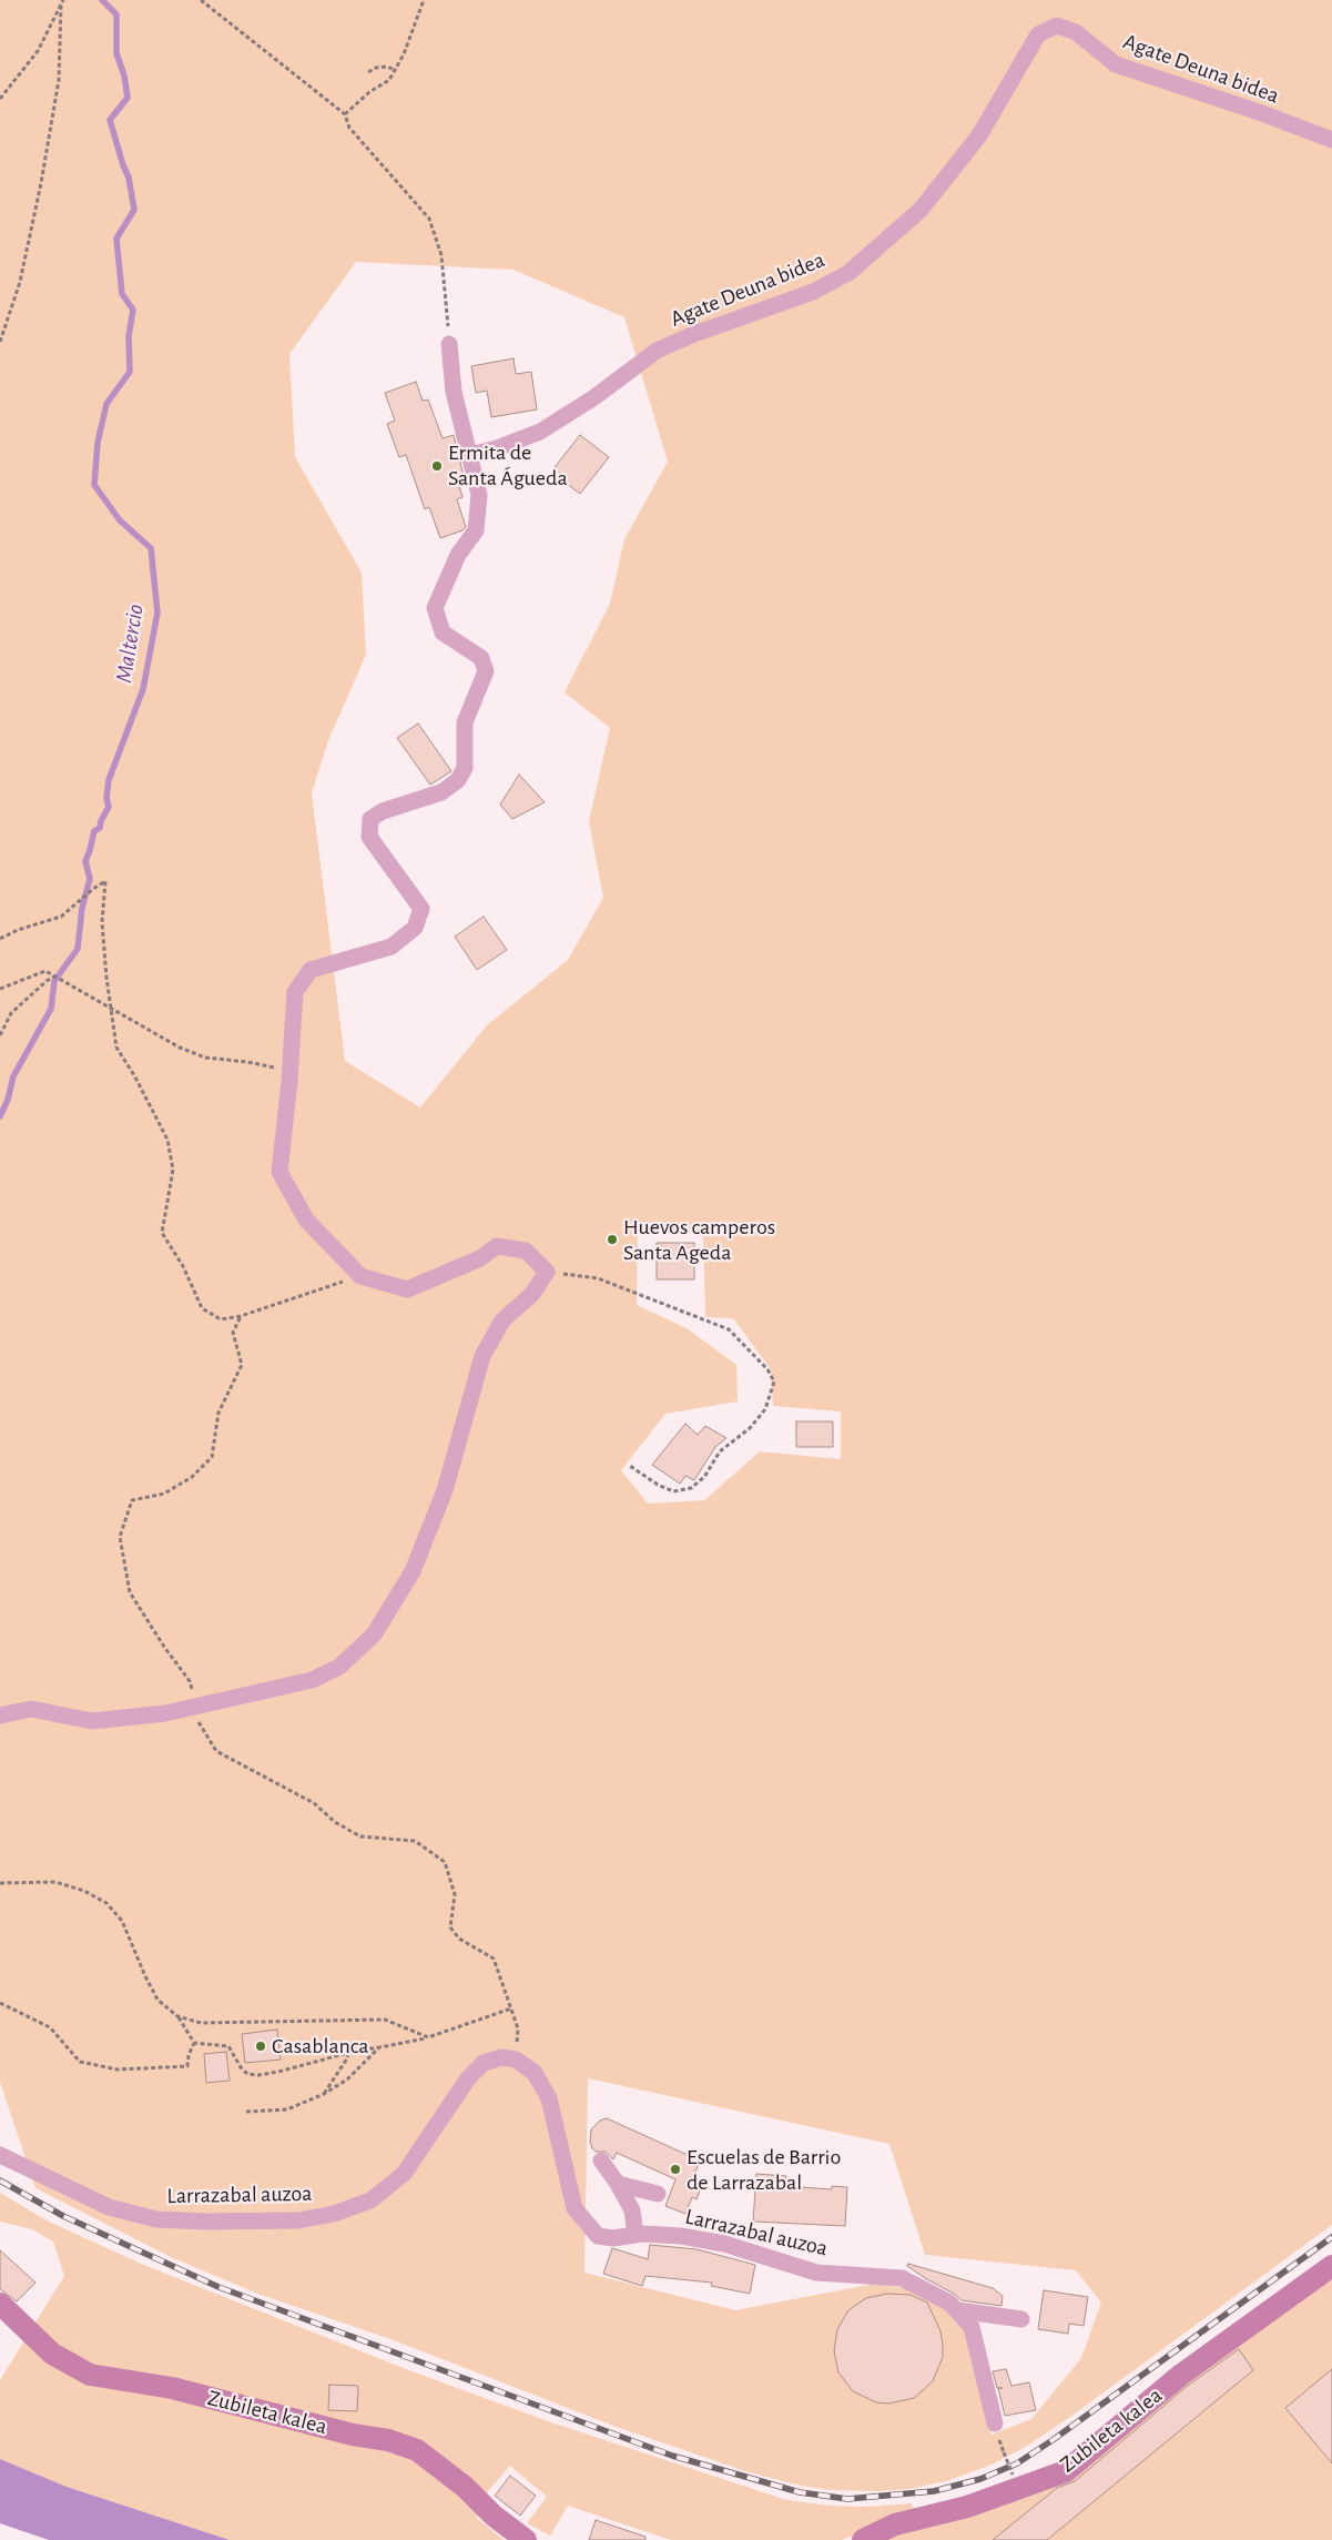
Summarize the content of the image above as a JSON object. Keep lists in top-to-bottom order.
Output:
{
  "streets": {
    "street": ["Agate Deuna bidea", "Larrazabal auzoa", "Zubileta kalea"]
  },
  "water": ["Maltercio"],
  "places": [
    "Ermita de Santa Águeda",
    "Huevos camperos Santa Ageda",
    "Casablanca",
    "Escuelas de Barrio de Larrazabal"
  ]
}
